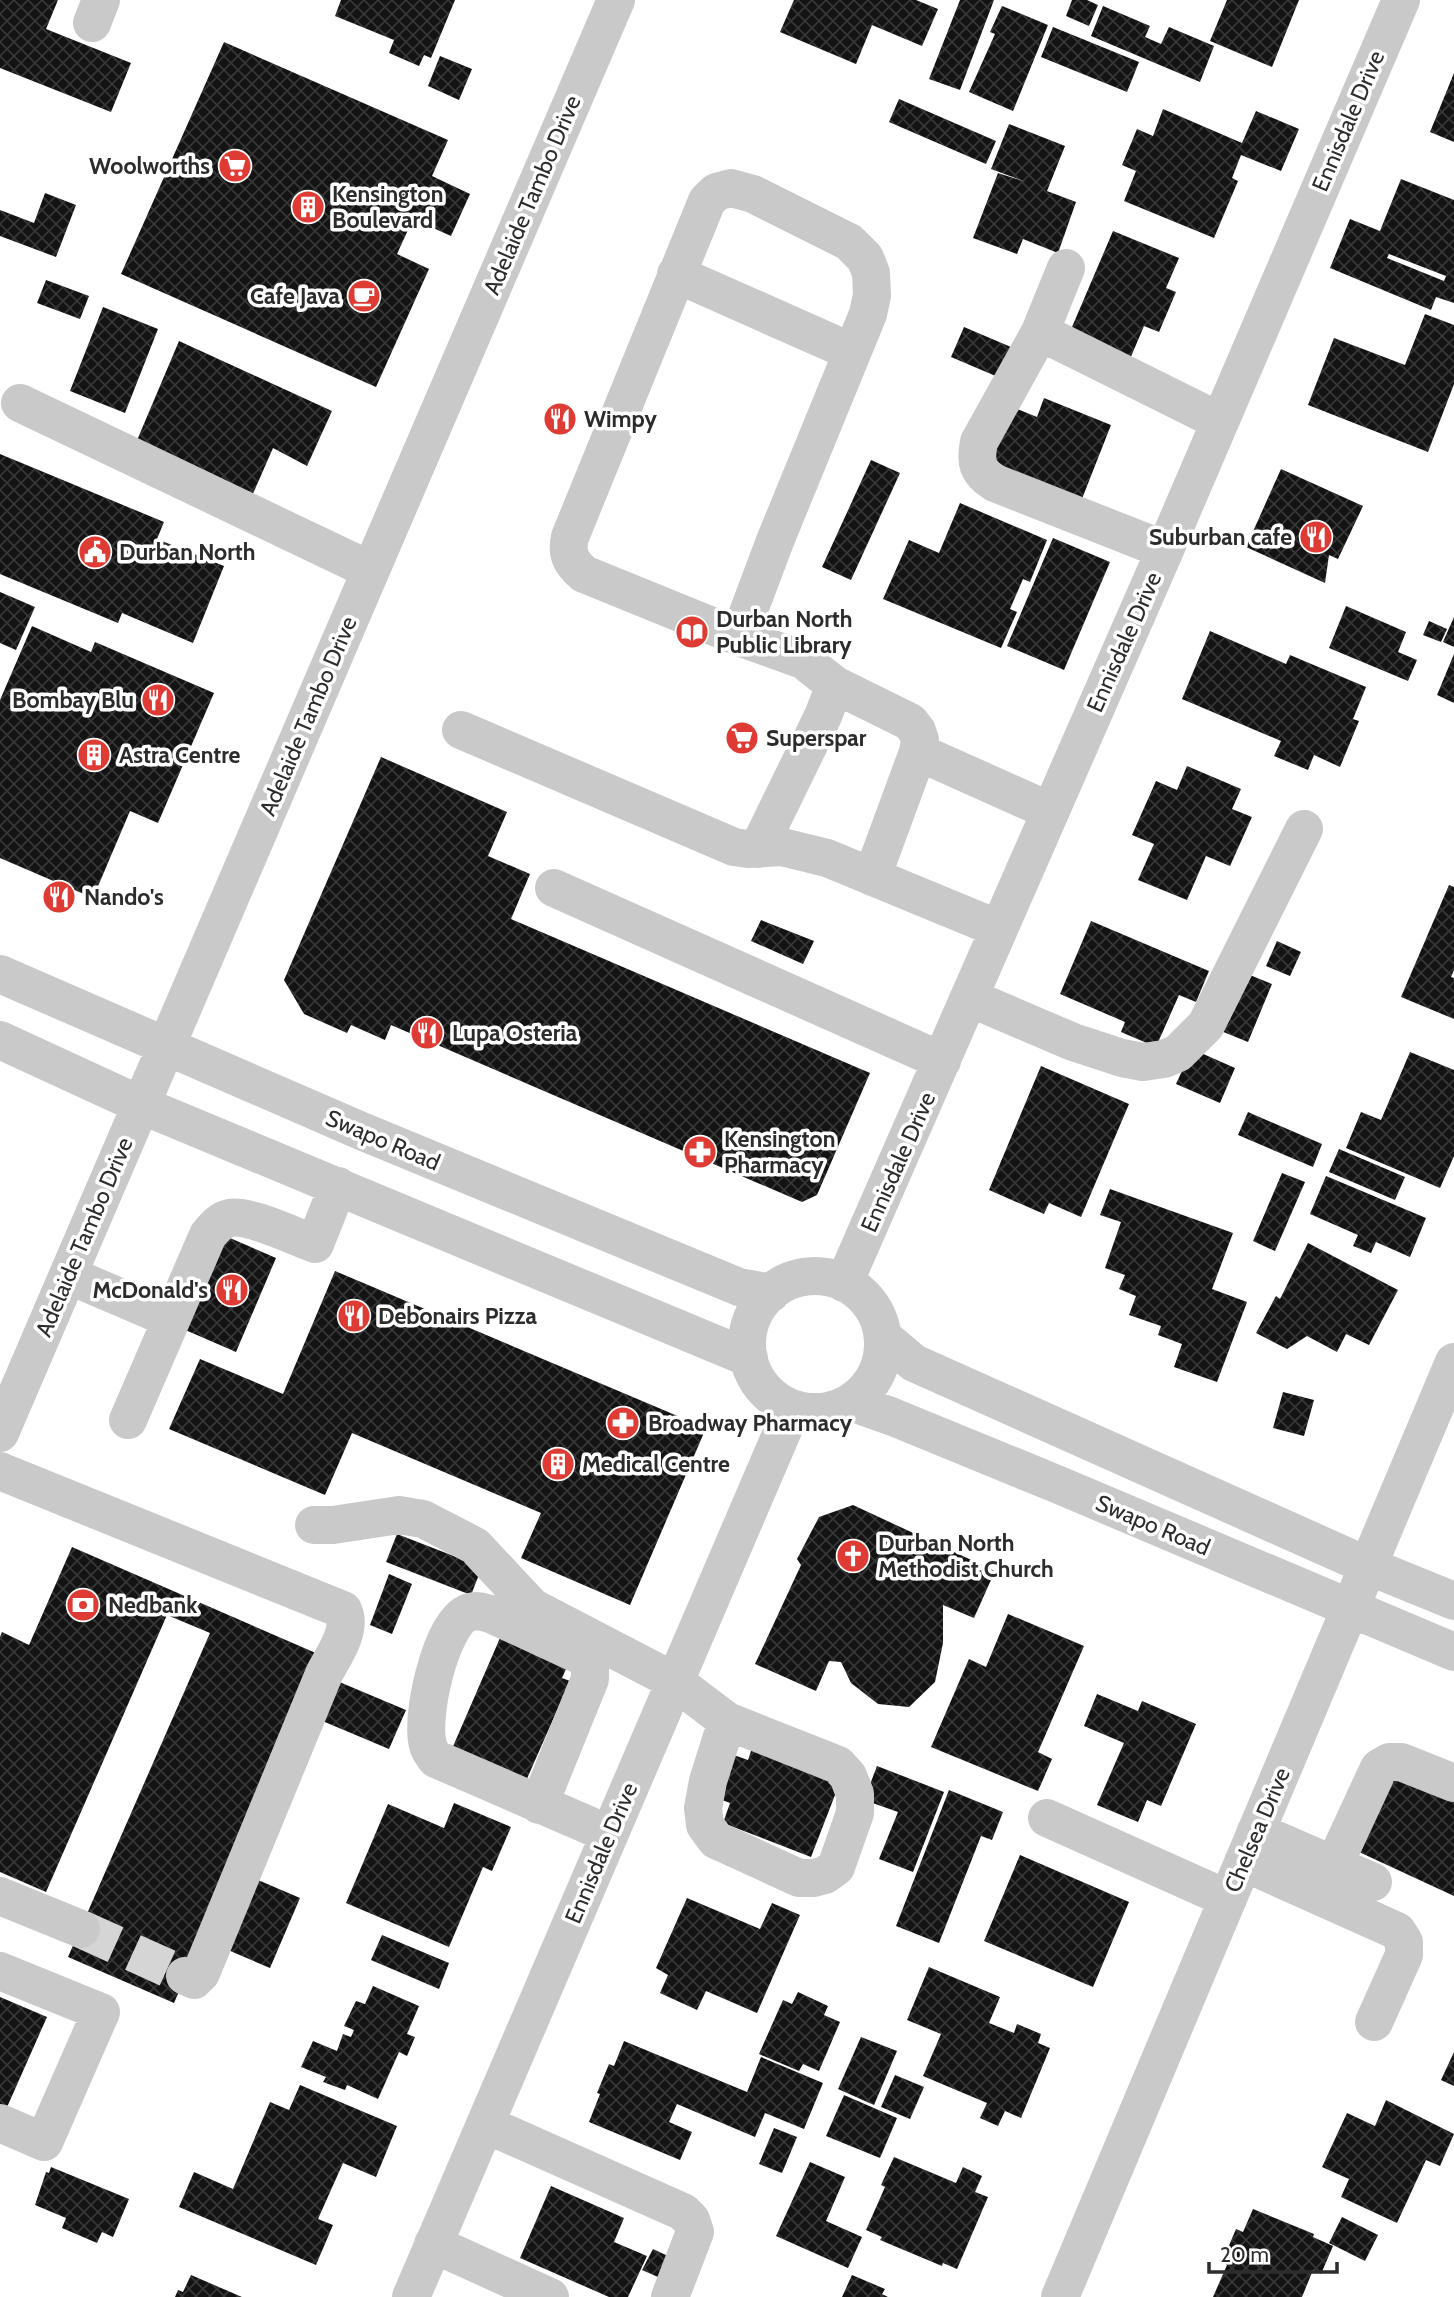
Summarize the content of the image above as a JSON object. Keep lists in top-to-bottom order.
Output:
{
  "streets": {
    "street": [
      "Ennisdale Drive",
      "Adelaide Tambo Drive",
      "Swapo Road",
      "Chelsea Drive"
    ]
  },
  "crossings": [
    ["Ennisdale Drive", "Swapo Road"],
    ["Adelaide Tambo Drive", "Swapo Road"],
    ["Swapo Road", "Chelsea Drive"]
  ],
  "places": {
    "supermarket": ["Woolworths", "Superspar"],
    "building": ["Kensington Boulevard", "Astra Centre", "Medical Centre"],
    "cafe": ["Cafe Java"],
    "restaurant": [
      "Wimpy",
      "Suburban cafe",
      "Bombay Blu",
      "Nando's",
      "Lupa Osteria",
      "McDonald's",
      "Debonairs Pizza"
    ],
    "public building": ["Durban North"],
    "library": ["Durban North Public Library"],
    "pharmacy": ["Kensington Pharmacy", "Broadway Pharmacy"],
    "church": ["Durban North Methodist Church"],
    "bank": ["Nedbank"]
  },
  "scale_bar": "20 m"
}
